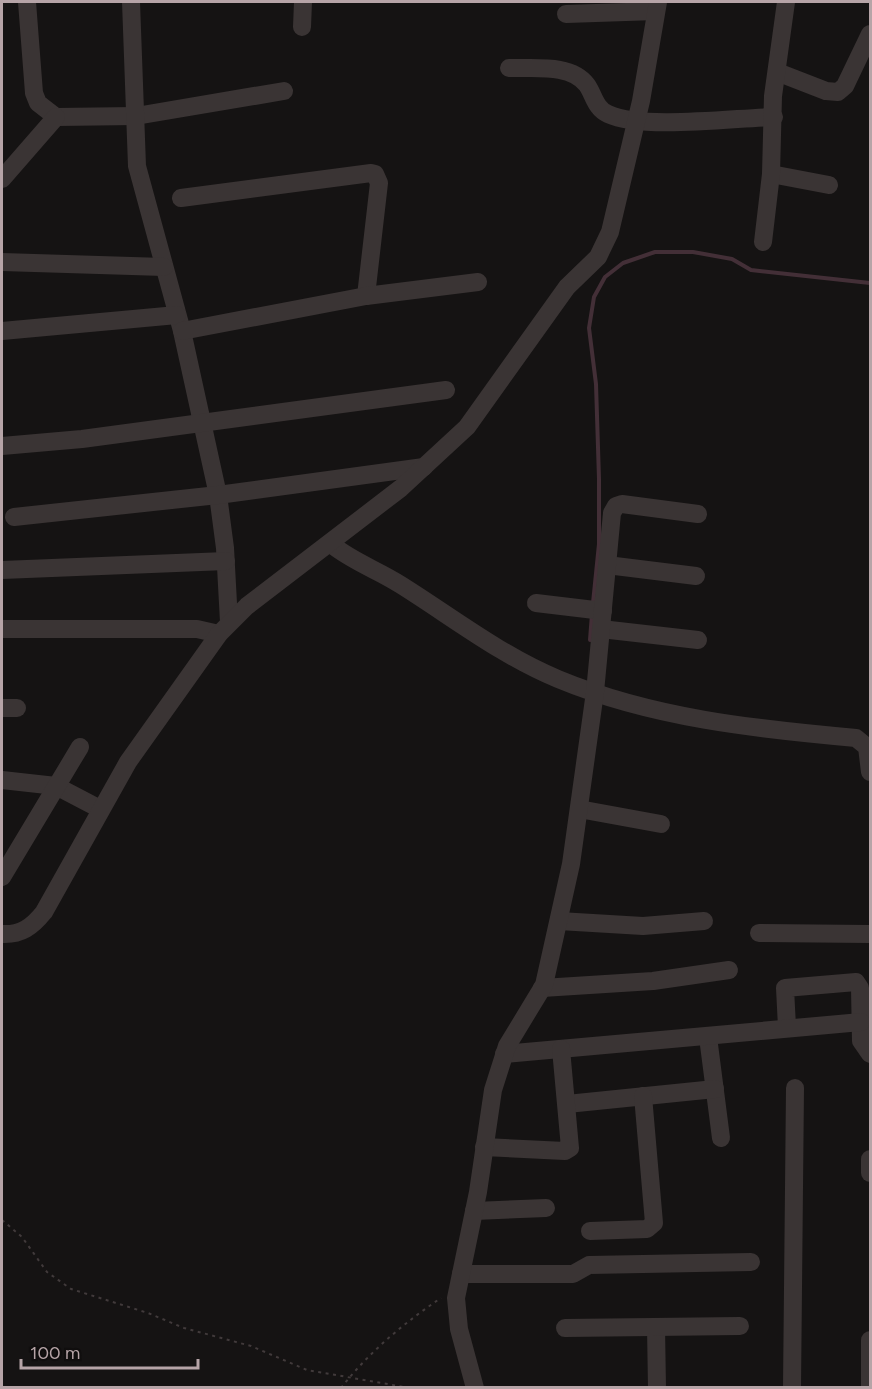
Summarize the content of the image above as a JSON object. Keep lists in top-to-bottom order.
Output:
{
  "scale_bar": "100 m"
}
